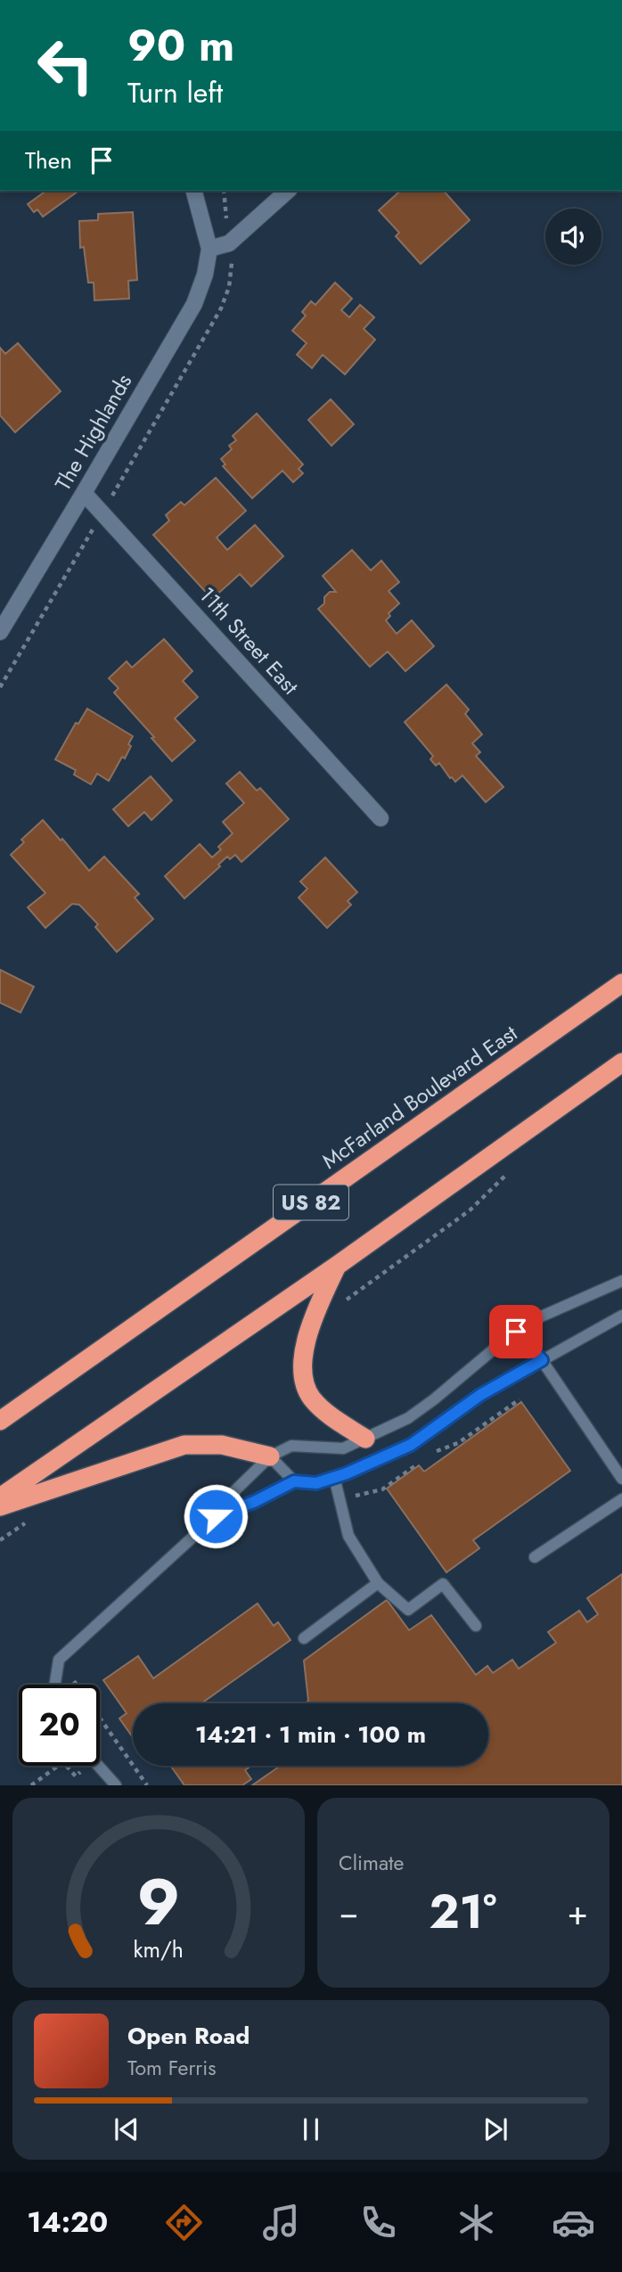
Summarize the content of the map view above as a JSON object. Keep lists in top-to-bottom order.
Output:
{
  "streets": {
    "highway": ["McFarland Boulevard East", "US 82"],
    "street": ["The Highlands", "11th Street East"]
  },
  "crossings": [
    ["The Highlands", "11th Street East"]
  ],
  "page": {
    "turn": ["90 m", "Turn left"],
    "then": "Then",
    "limit": "20",
    "trip": "14:21 · 1 min · 100 m",
    "tile": "Climate",
    "heat": ["−", "21°", "+"],
    "song": ["Open Road", "Tom Ferris"],
    "tabs": "14:20",
    "gauge": ["9", "km/h"]
  }
}
